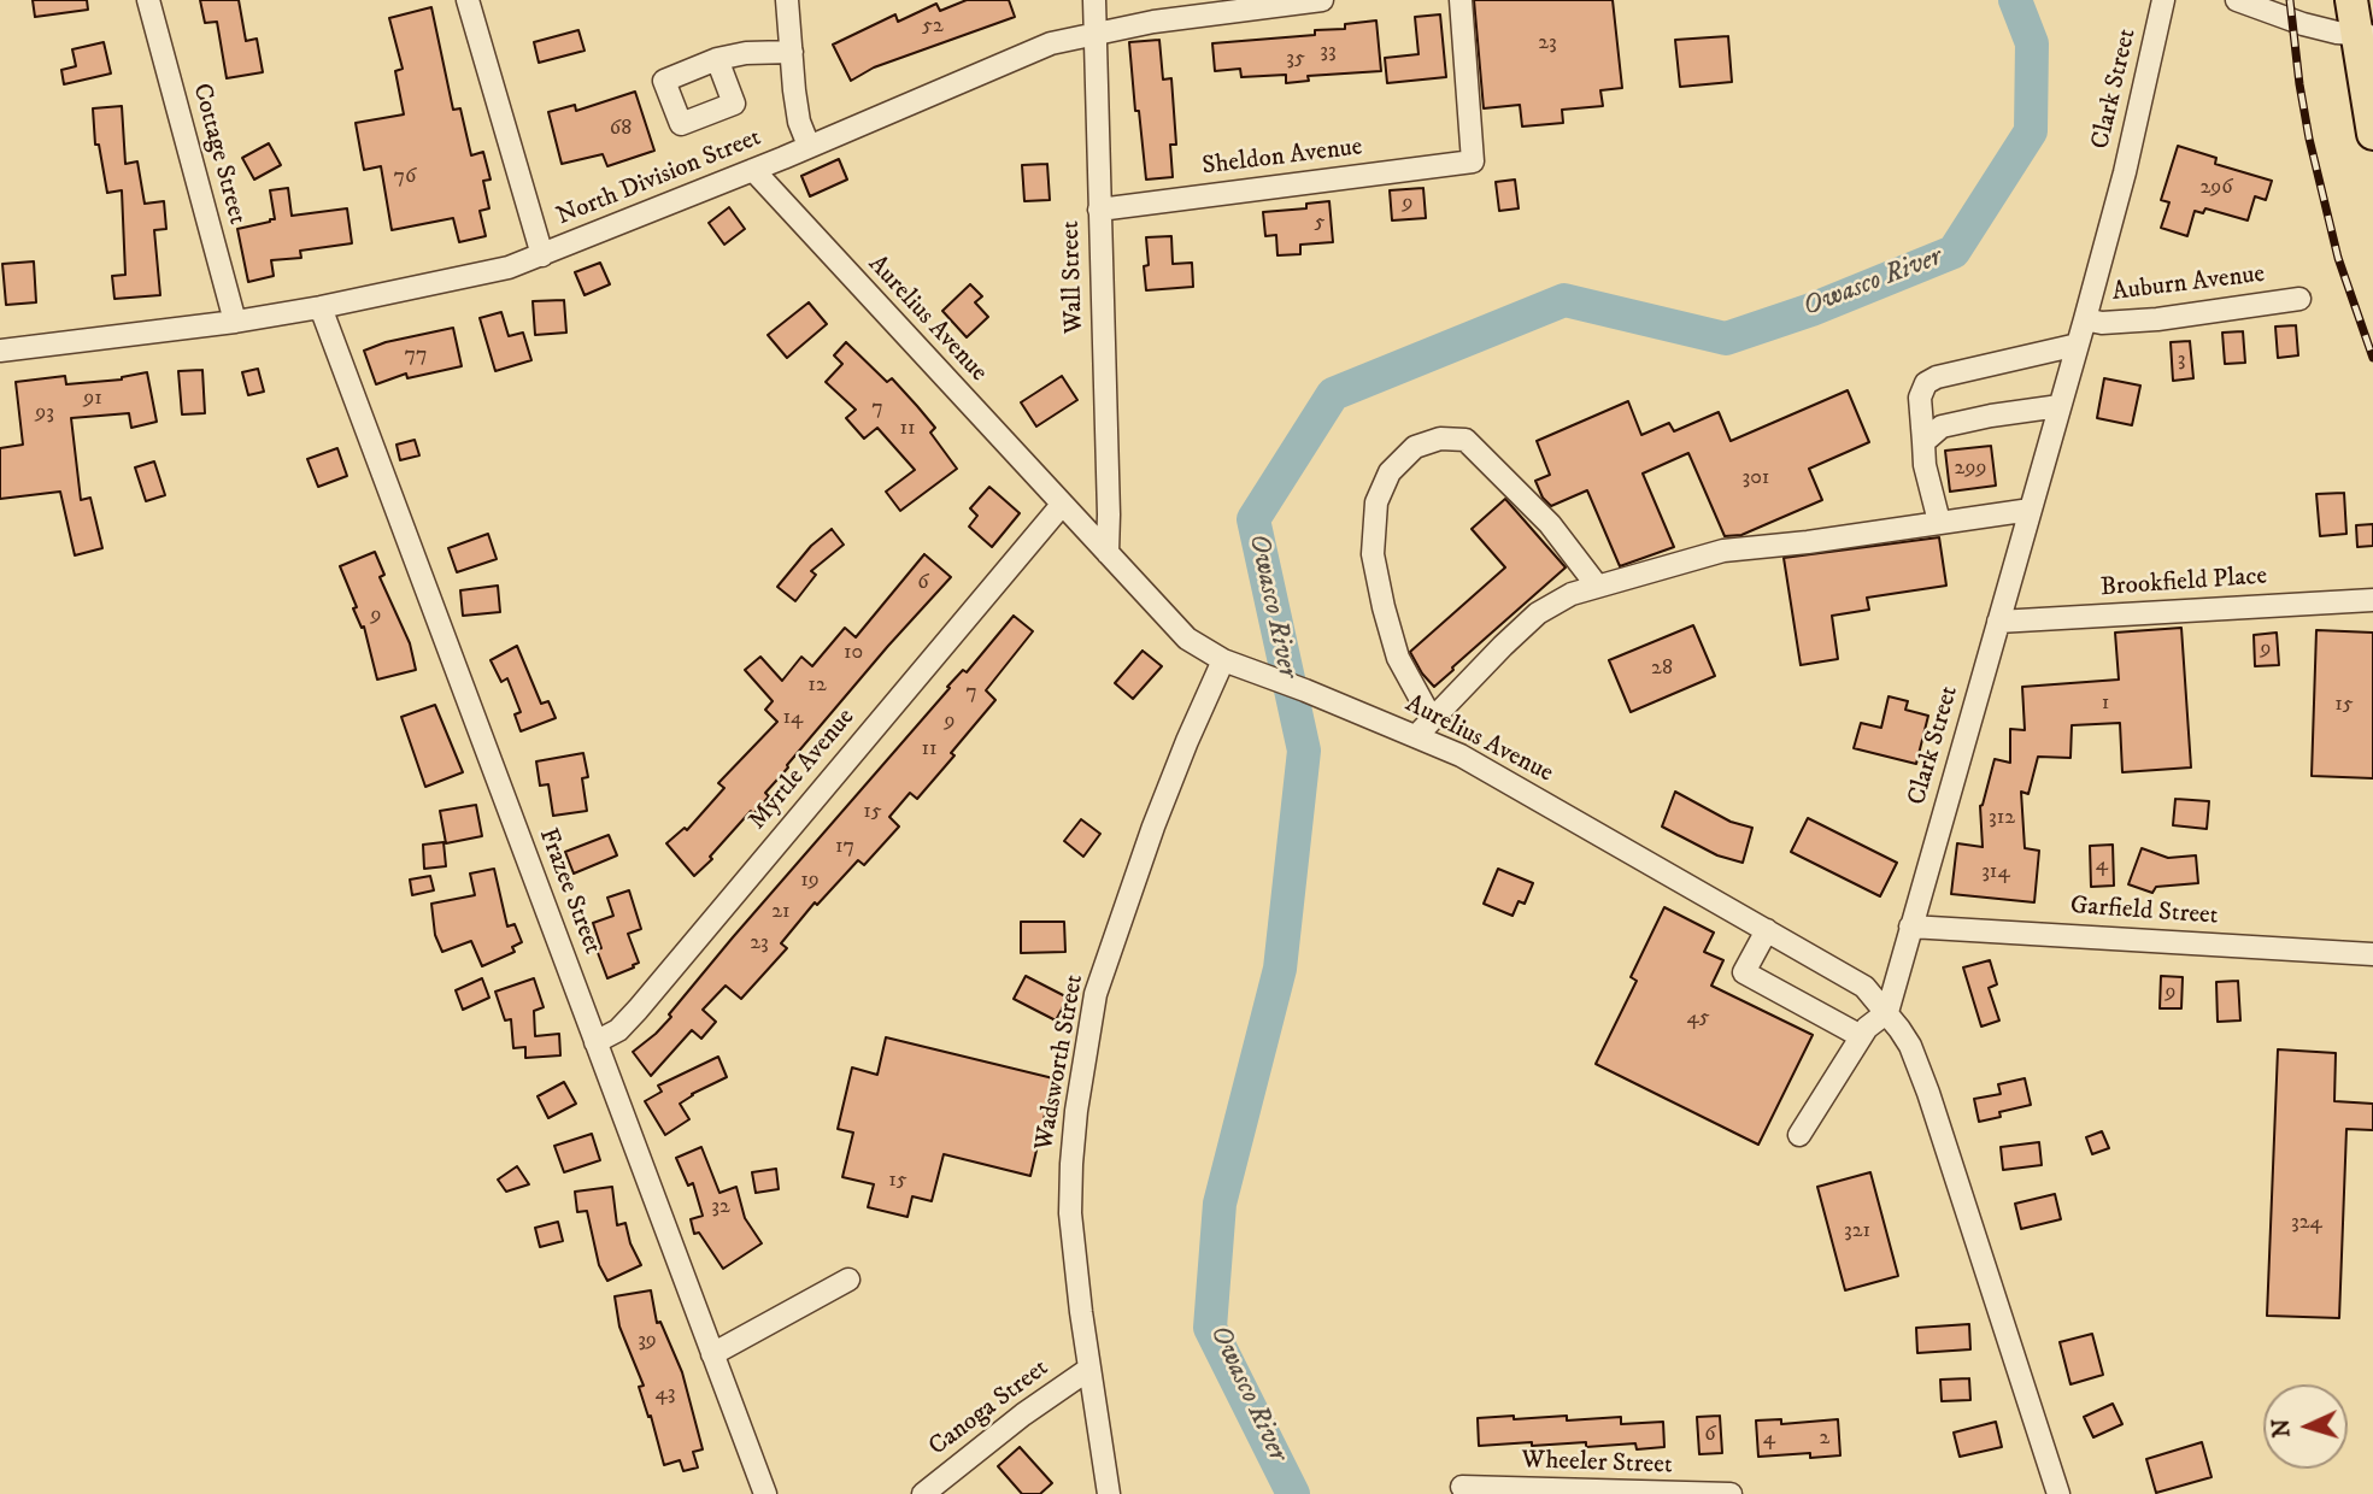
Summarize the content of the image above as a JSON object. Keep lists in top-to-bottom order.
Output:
{
  "streets": {
    "street": [
      "Clark Street",
      "Cottage Street",
      "Sheldon Avenue",
      "North Division Street",
      "Wall Street",
      "Auburn Avenue",
      "Aurelius Avenue",
      "Brookfield Place",
      "Myrtle Avenue",
      "Frazee Street",
      "Garfield Street",
      "Wadsworth Street",
      "Canoga Street",
      "Wheeler Street"
    ]
  },
  "crossings": [
    ["Clark Street", "Auburn Avenue"],
    ["Clark Street", "Aurelius Avenue"],
    ["Clark Street", "Brookfield Place"],
    ["Clark Street", "Garfield Street"],
    ["Cottage Street", "North Division Street"],
    ["Sheldon Avenue", "Wall Street"],
    ["North Division Street", "Wall Street"],
    ["North Division Street", "Aurelius Avenue"],
    ["North Division Street", "Frazee Street"],
    ["Wall Street", "Aurelius Avenue"],
    ["Aurelius Avenue", "Myrtle Avenue"],
    ["Aurelius Avenue", "Wadsworth Street"],
    ["Myrtle Avenue", "Frazee Street"],
    ["Wadsworth Street", "Canoga Street"]
  ],
  "water": ["Owasco River"],
  "house_numbers": [
    "52",
    "23",
    "33",
    "35",
    "68",
    "76",
    "296",
    "9",
    "5",
    "77",
    "3",
    "91",
    "7",
    "93",
    "11",
    "299",
    "301",
    "6",
    "9",
    "9",
    "10",
    "28",
    "12",
    "7",
    "1",
    "15",
    "14",
    "9",
    "11",
    "15",
    "312",
    "17",
    "4",
    "314",
    "19",
    "21",
    "23",
    "9",
    "45",
    "15",
    "32",
    "324",
    "321",
    "39",
    "43",
    "6",
    "4",
    "2"
  ],
  "north": "left"
}
